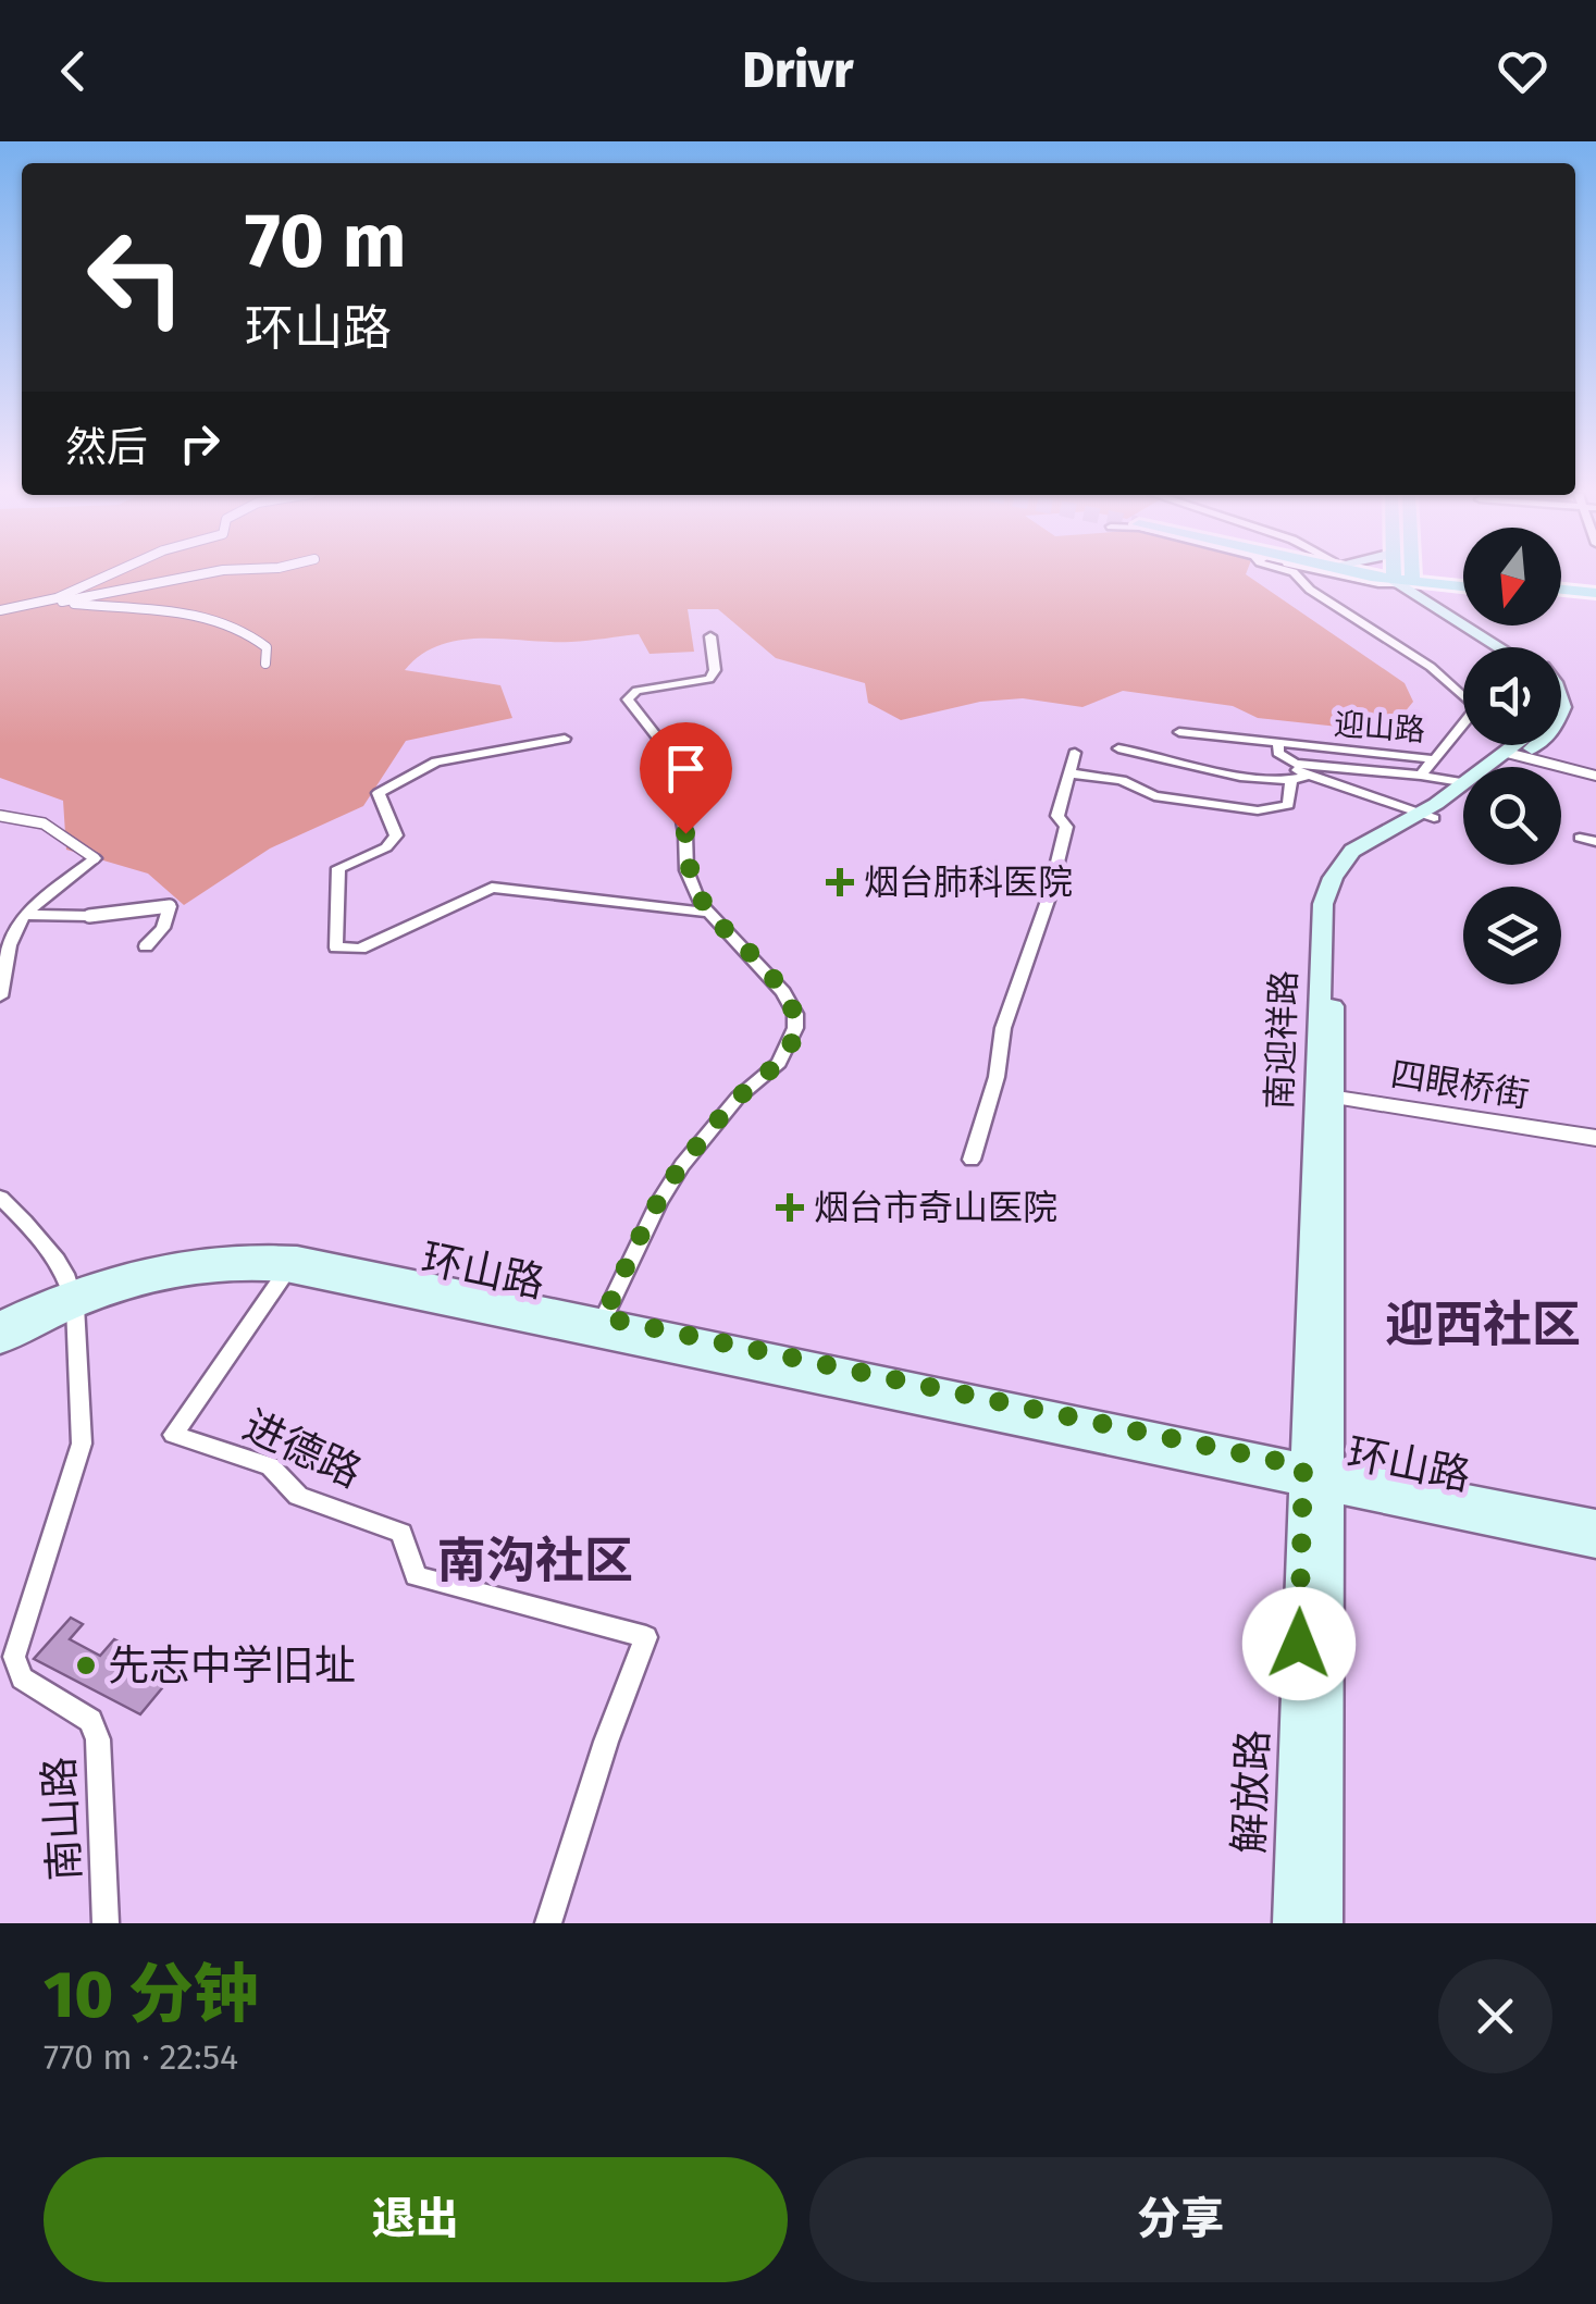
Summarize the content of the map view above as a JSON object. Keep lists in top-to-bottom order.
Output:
{
  "streets": {
    "main road": ["南迎祥路", "环山路", "解放路"],
    "street": [
      "迎山路",
      "四眼桥街",
      "进德路",
      "南山路"
    ]
  },
  "crossings": [
    ["南迎祥路", "四眼桥街"],
    ["南迎祥路", "环山路"],
    ["南迎祥路", "解放路"],
    ["环山路", "进德路"],
    ["环山路", "解放路"],
    ["环山路", "南山路"]
  ],
  "districts": ["迎西社区", "南沟社区"],
  "places": {
    "health": ["烟台肺科医院", "烟台市奇山医院"],
    "other": ["先志中学旧址"]
  },
  "north": "bottom",
  "page": {
    "header": "Drivr",
    "turn": ["70 m", "环山路"],
    "then": "然后",
    "heading": ["10 分钟", "770 m · 22:54"],
    "buttons": ["退出", "分享"]
  }
}
